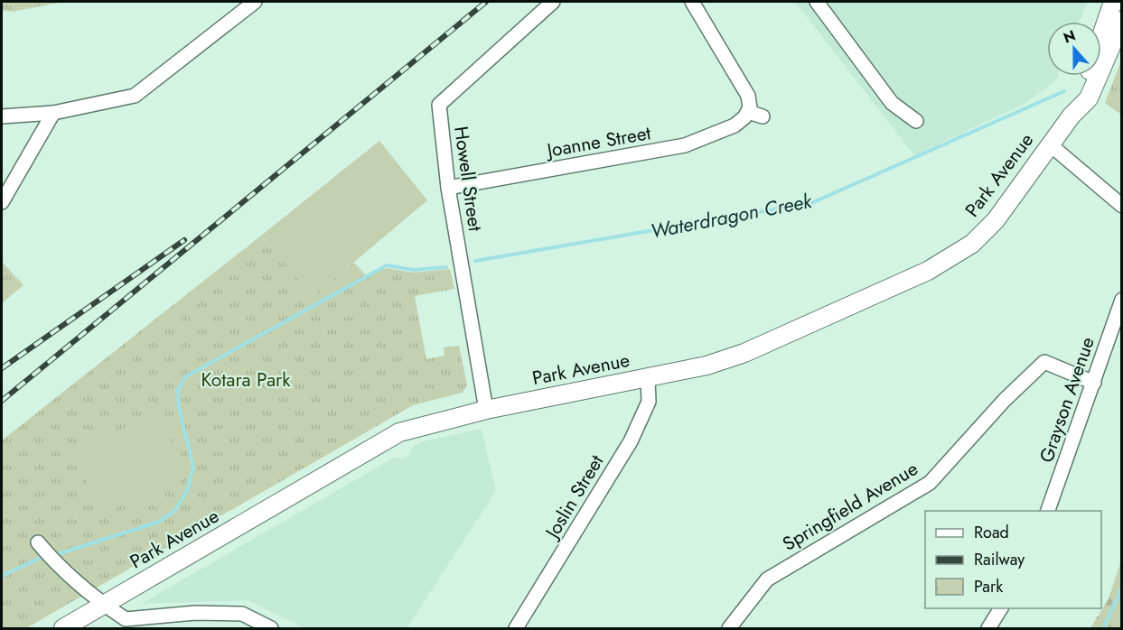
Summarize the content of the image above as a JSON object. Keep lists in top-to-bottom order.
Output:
{
  "streets": {
    "main road": ["Park Avenue"],
    "street": [
      "Joanne Street",
      "Howell Street",
      "Grayson Avenue",
      "Joslin Street",
      "Springfield Avenue"
    ]
  },
  "crossings": [
    ["Joanne Street", "Howell Street"],
    ["Park Avenue", "Howell Street"],
    ["Park Avenue", "Joslin Street"],
    ["Grayson Avenue", "Springfield Avenue"]
  ],
  "water": ["Waterdragon Creek"],
  "parks": ["Kotara Park"],
  "legend": ["Road", "Railway", "Park"],
  "north": "top"
}
